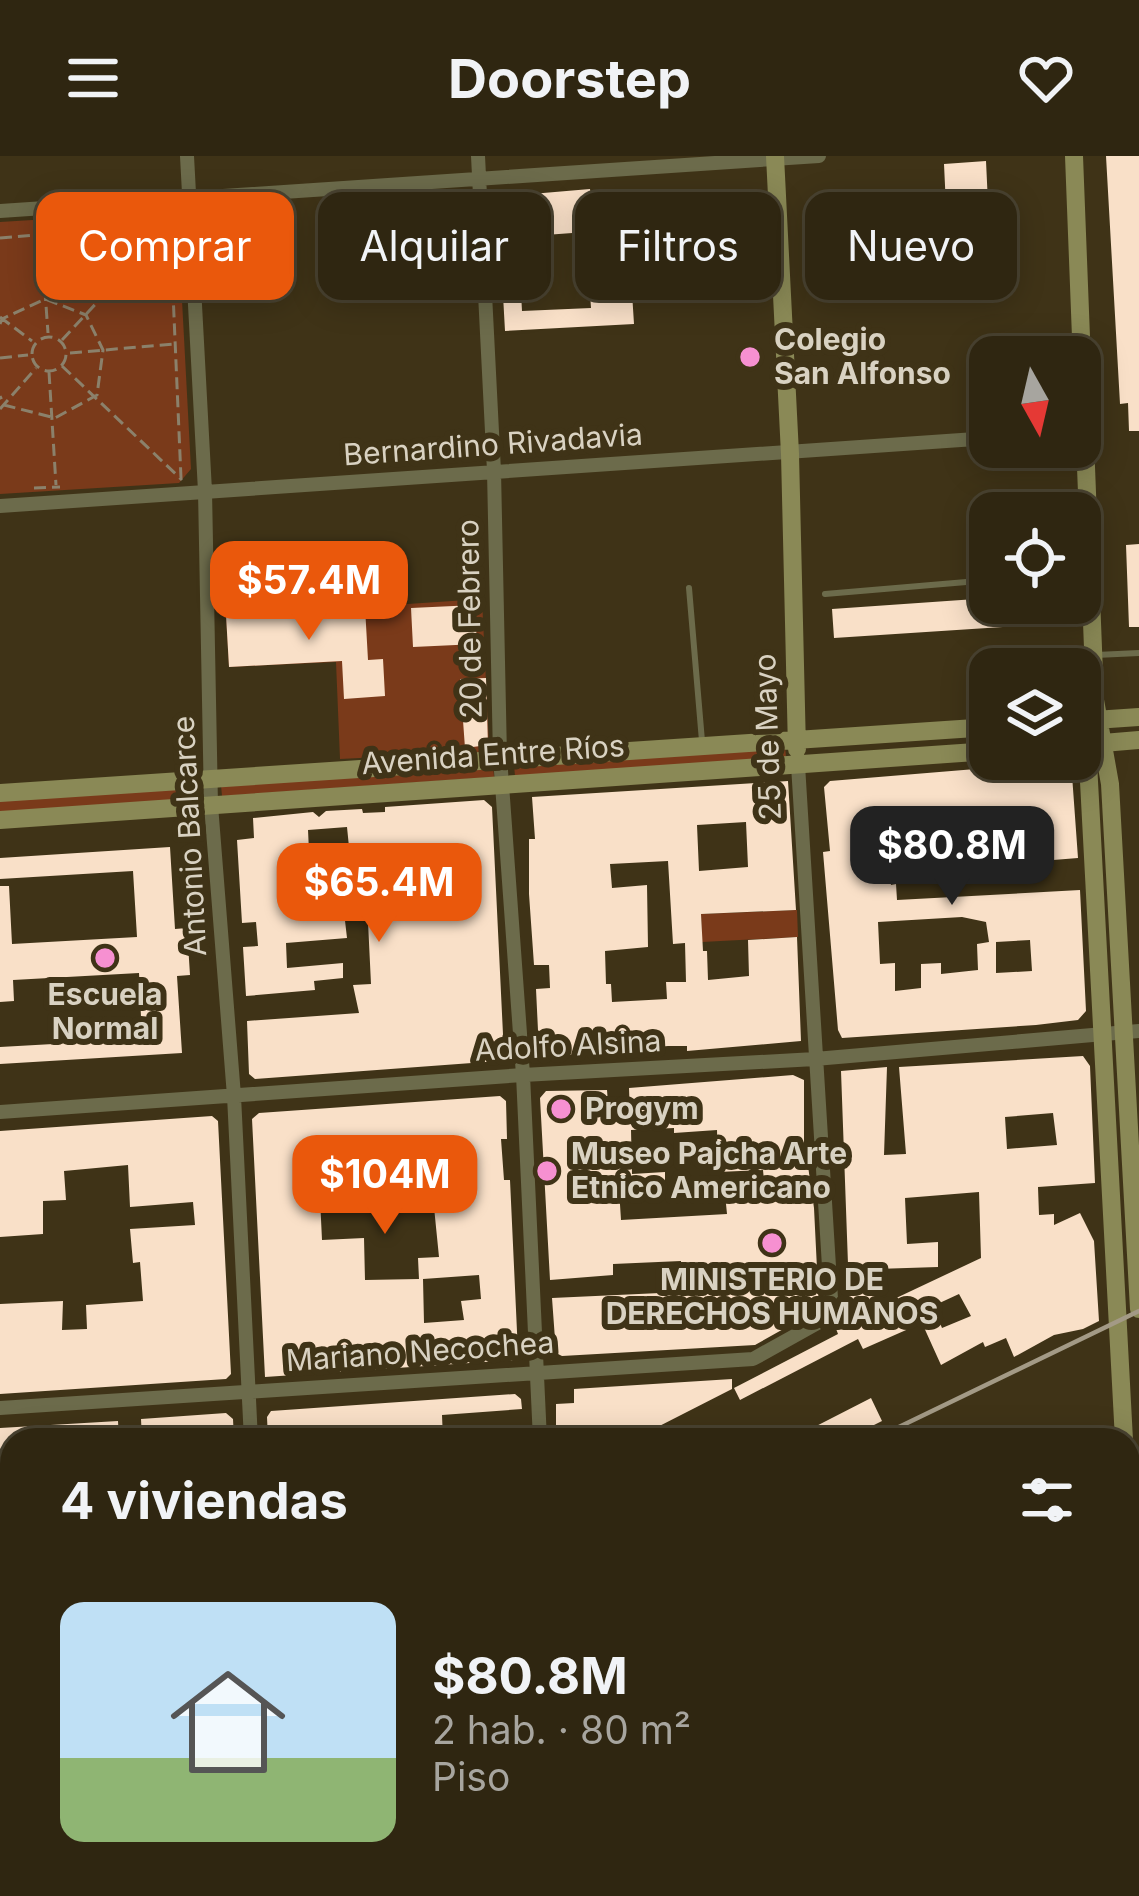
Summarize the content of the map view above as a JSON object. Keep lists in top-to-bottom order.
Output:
{
  "streets": {
    "main road": ["25 de Mayo", "Avenida Entre Ríos"],
    "street": [
      "Bernardino Rivadavia",
      "20 de Febrero",
      "Antonio Balcarce",
      "Adolfo Alsina",
      "Mariano Necochea"
    ]
  },
  "crossings": [
    ["Bernardino Rivadavia", "20 de Febrero"],
    ["Bernardino Rivadavia", "25 de Mayo"],
    ["Bernardino Rivadavia", "Antonio Balcarce"],
    ["20 de Febrero", "Avenida Entre Ríos"],
    ["20 de Febrero", "Adolfo Alsina"],
    ["20 de Febrero", "Mariano Necochea"],
    ["25 de Mayo", "Avenida Entre Ríos"],
    ["25 de Mayo", "Adolfo Alsina"],
    ["25 de Mayo", "Mariano Necochea"],
    ["Avenida Entre Ríos", "Antonio Balcarce"],
    ["Antonio Balcarce", "Adolfo Alsina"],
    ["Antonio Balcarce", "Mariano Necochea"]
  ],
  "places": [
    "Colegio San Alfonso",
    "Escuela Normal",
    "Progym",
    "Museo Pajcha Arte Etnico Americano",
    "MINISTERIO DE DERECHOS HUMANOS"
  ],
  "north": "bottom",
  "page": {
    "header": "Doorstep",
    "chip": [
      "Comprar",
      "Alquilar",
      "Filtros",
      "Nuevo"
    ],
    "price": [
      "$57.4M",
      "$80.8M",
      "$65.4M",
      "$104M"
    ],
    "heading": "4 viviendas",
    "list": [
      {
        "name": "$80.8M",
        "note": "2 hab. · 80 m² · Piso"
      }
    ]
  }
}
